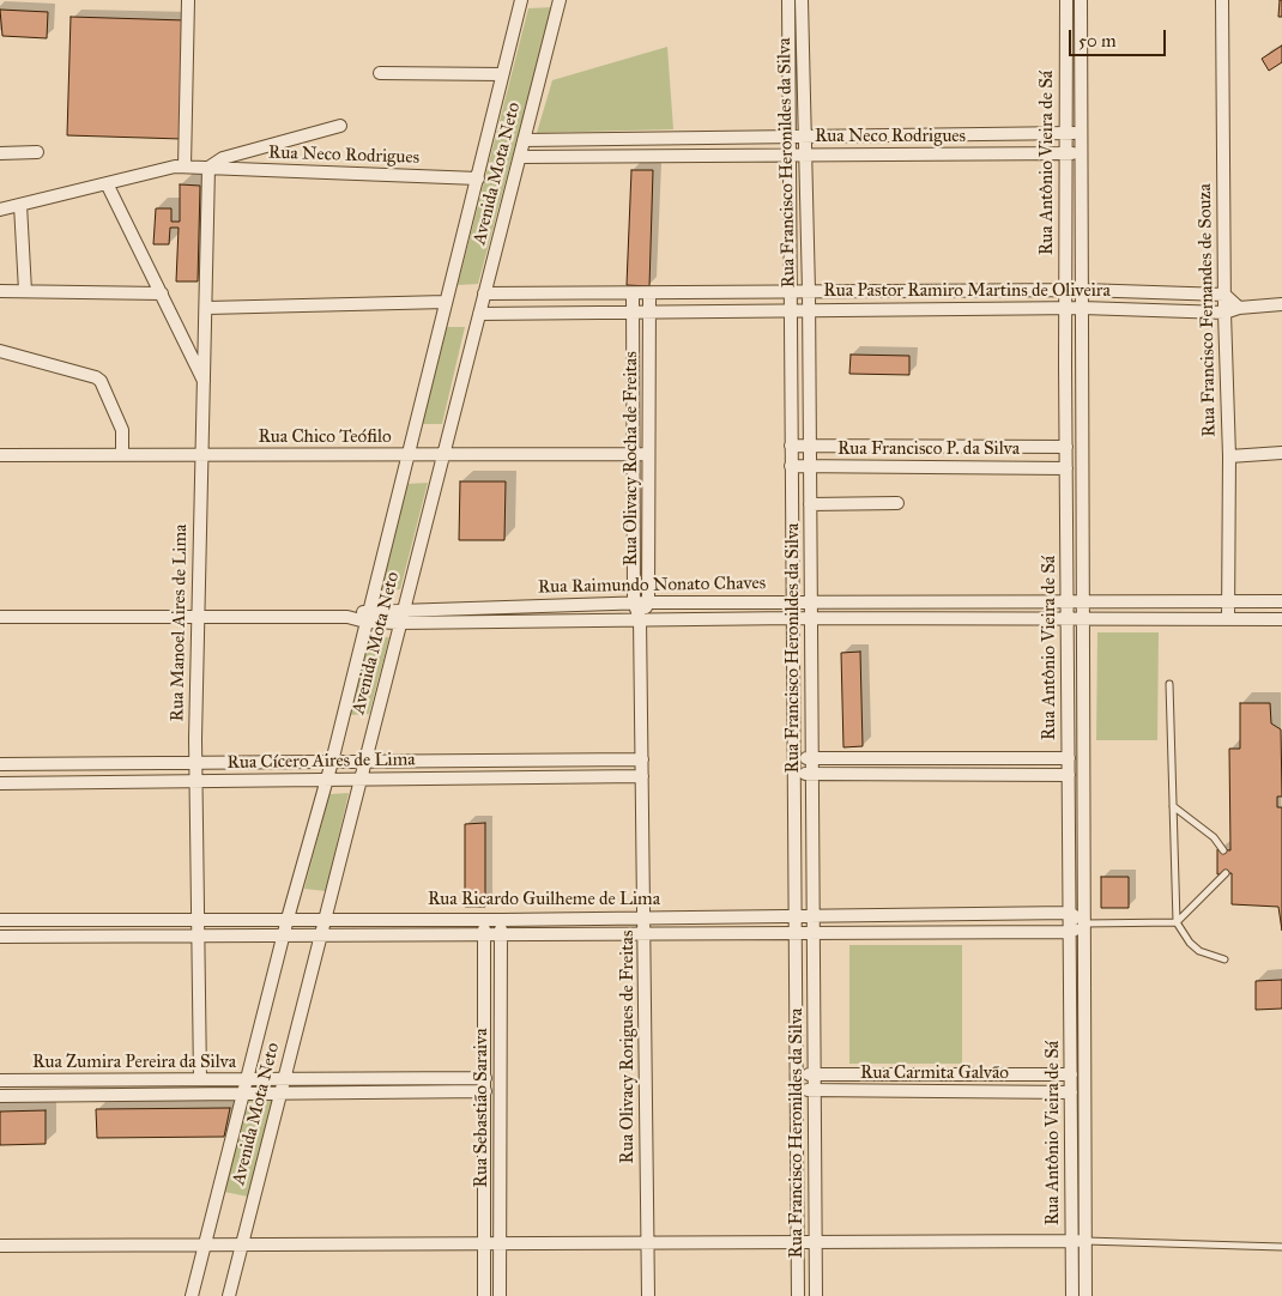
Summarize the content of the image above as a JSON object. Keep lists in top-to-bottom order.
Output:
{
  "streets": {
    "street": [
      "Rua Neco Rodrigues",
      "Rua Francisco Heronildes da Silva",
      "Rua Antônio Vieira de Sá",
      "Avenida Mota Neto",
      "Rua Pastor Ramiro Martins de Oliveira",
      "Rua Francisco Fernandes de Souza",
      "Rua Chico Teófilo",
      "Rua Francisco P. da Silva",
      "Rua Olivacy Rocha de Freitas",
      "Rua Raimundo Nonato Chaves",
      "Rua Manoel Aires de Lima",
      "Rua Cícero Aires de Lima",
      "Rua Ricardo Guilheme de Lima",
      "Rua Olivacy Rorigues de Freitas",
      "Rua Zumira Pereira da Silva",
      "Rua Carmita Galvão",
      "Rua Sebastião Saraiva"
    ]
  },
  "crossings": [
    ["Rua Neco Rodrigues", "Rua Francisco Heronildes da Silva"],
    ["Rua Neco Rodrigues", "Rua Antônio Vieira de Sá"],
    ["Rua Neco Rodrigues", "Avenida Mota Neto"],
    ["Rua Neco Rodrigues", "Rua Manoel Aires de Lima"],
    ["Rua Francisco Heronildes da Silva", "Rua Pastor Ramiro Martins de Oliveira"],
    ["Rua Francisco Heronildes da Silva", "Rua Francisco P. da Silva"],
    ["Rua Francisco Heronildes da Silva", "Rua Raimundo Nonato Chaves"],
    ["Rua Francisco Heronildes da Silva", "Rua Ricardo Guilheme de Lima"],
    ["Rua Francisco Heronildes da Silva", "Rua Carmita Galvão"],
    ["Rua Antônio Vieira de Sá", "Rua Pastor Ramiro Martins de Oliveira"],
    ["Rua Antônio Vieira de Sá", "Rua Francisco P. da Silva"],
    ["Rua Antônio Vieira de Sá", "Rua Raimundo Nonato Chaves"],
    ["Rua Antônio Vieira de Sá", "Rua Ricardo Guilheme de Lima"],
    ["Rua Antônio Vieira de Sá", "Rua Carmita Galvão"],
    ["Avenida Mota Neto", "Rua Pastor Ramiro Martins de Oliveira"],
    ["Avenida Mota Neto", "Rua Chico Teófilo"],
    ["Avenida Mota Neto", "Rua Raimundo Nonato Chaves"],
    ["Avenida Mota Neto", "Rua Cícero Aires de Lima"],
    ["Avenida Mota Neto", "Rua Ricardo Guilheme de Lima"],
    ["Avenida Mota Neto", "Rua Zumira Pereira da Silva"],
    ["Rua Pastor Ramiro Martins de Oliveira", "Rua Francisco Fernandes de Souza"],
    ["Rua Pastor Ramiro Martins de Oliveira", "Rua Olivacy Rocha de Freitas"],
    ["Rua Francisco Fernandes de Souza", "Rua Raimundo Nonato Chaves"],
    ["Rua Chico Teófilo", "Rua Olivacy Rocha de Freitas"],
    ["Rua Chico Teófilo", "Rua Manoel Aires de Lima"],
    ["Rua Olivacy Rocha de Freitas", "Rua Raimundo Nonato Chaves"],
    ["Rua Olivacy Rocha de Freitas", "Rua Olivacy Rorigues de Freitas"],
    ["Rua Raimundo Nonato Chaves", "Rua Manoel Aires de Lima"],
    ["Rua Raimundo Nonato Chaves", "Rua Olivacy Rorigues de Freitas"],
    ["Rua Manoel Aires de Lima", "Rua Cícero Aires de Lima"],
    ["Rua Manoel Aires de Lima", "Rua Ricardo Guilheme de Lima"],
    ["Rua Manoel Aires de Lima", "Rua Zumira Pereira da Silva"],
    ["Rua Cícero Aires de Lima", "Rua Olivacy Rorigues de Freitas"],
    ["Rua Ricardo Guilheme de Lima", "Rua Olivacy Rorigues de Freitas"],
    ["Rua Ricardo Guilheme de Lima", "Rua Sebastião Saraiva"],
    ["Rua Zumira Pereira da Silva", "Rua Sebastião Saraiva"]
  ],
  "scale_bar": "50 m"
}
